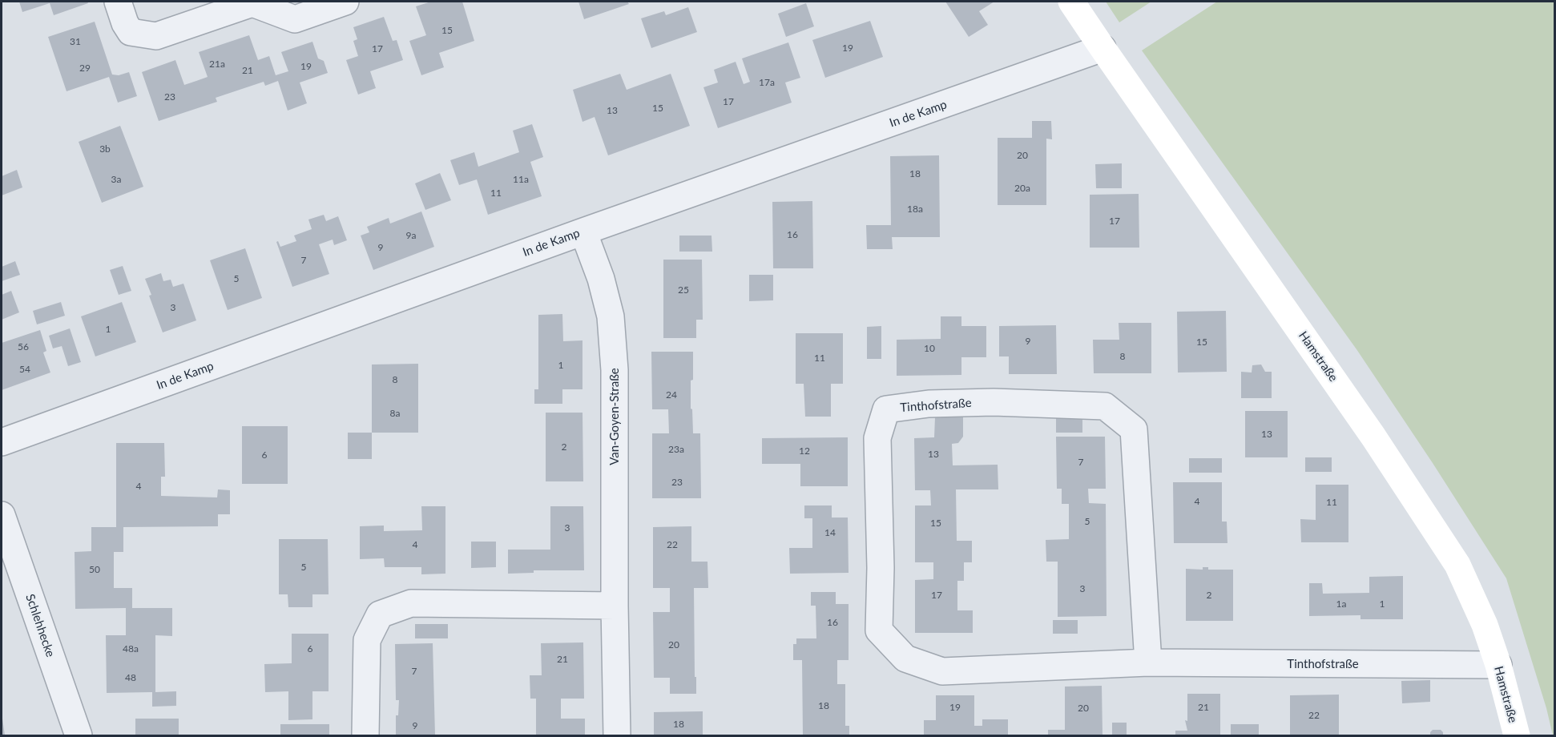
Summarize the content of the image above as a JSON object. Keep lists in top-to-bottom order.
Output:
{
  "streets": {
    "street": [
      "In de Kamp",
      "Hamstraße",
      "Tinthofstraße",
      "Van-Goyen-Straße",
      "Schlehhecke"
    ]
  },
  "crossings": [
    ["In de Kamp", "Hamstraße"],
    ["In de Kamp", "Van-Goyen-Straße"],
    ["Hamstraße", "Tinthofstraße"]
  ],
  "house_numbers": [
    "15",
    "31",
    "19",
    "17",
    "21a",
    "19",
    "29",
    "21",
    "17a",
    "23",
    "17",
    "15",
    "13",
    "3b",
    "20",
    "18",
    "3a",
    "11a",
    "20a",
    "11",
    "18a",
    "17",
    "16",
    "9a",
    "9",
    "7",
    "5",
    "25",
    "3",
    "1",
    "9",
    "15",
    "56",
    "10",
    "8",
    "11",
    "1",
    "54",
    "8",
    "24",
    "8a",
    "13",
    "2",
    "23a",
    "12",
    "13",
    "6",
    "7",
    "23",
    "4",
    "4",
    "11",
    "5",
    "15",
    "3",
    "14",
    "4",
    "22",
    "5",
    "50",
    "3",
    "17",
    "2",
    "1a",
    "1",
    "16",
    "20",
    "48a",
    "6",
    "21",
    "7",
    "48",
    "18",
    "19",
    "21",
    "20",
    "22",
    "18",
    "9"
  ]
}
